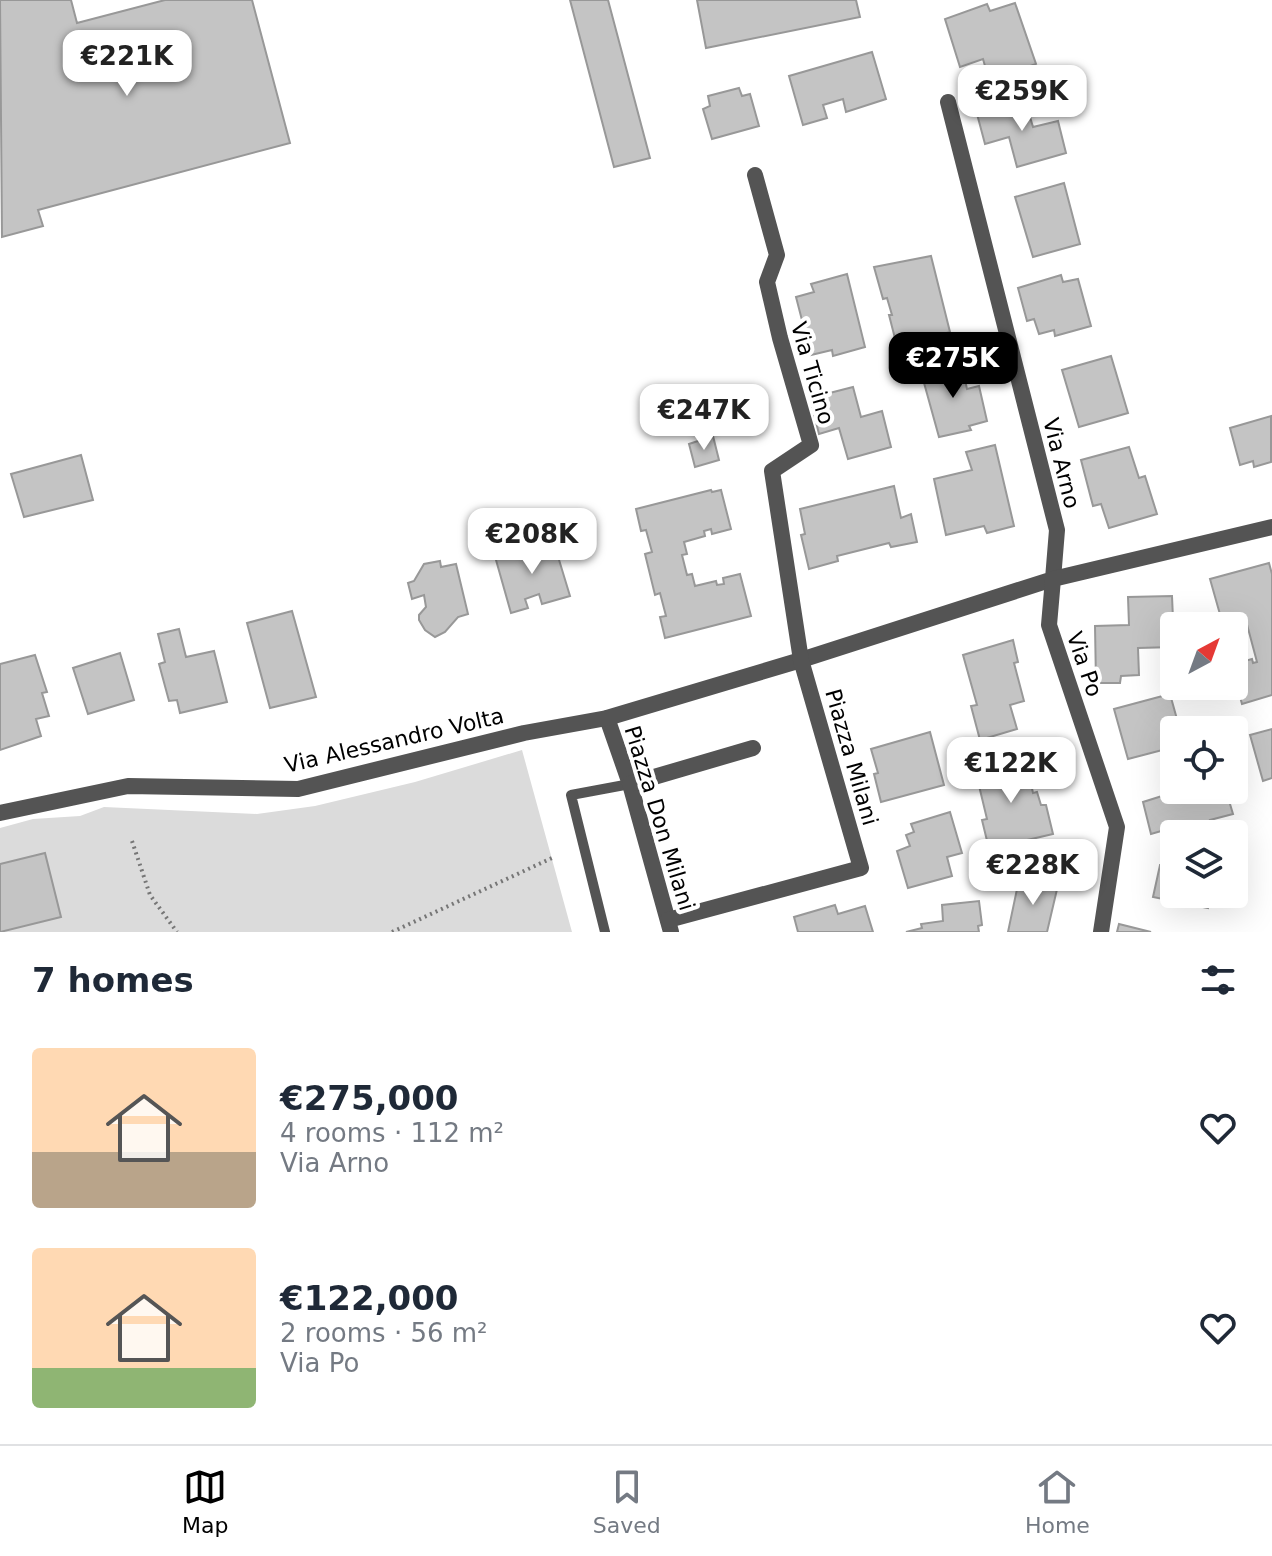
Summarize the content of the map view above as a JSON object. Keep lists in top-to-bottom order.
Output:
{
  "streets": {
    "street": [
      "Via Ticino",
      "Via Arno",
      "Via Po",
      "Via Alessandro Volta",
      "Piazza Milani",
      "Piazza Don Milani"
    ]
  },
  "crossings": [
    ["Via Ticino", "Piazza Milani"],
    ["Via Arno", "Via Po"],
    ["Via Alessandro Volta", "Piazza Don Milani"],
    ["Piazza Milani", "Piazza Don Milani"]
  ],
  "north": "top right",
  "page": {
    "price": [
      "€221K",
      "€259K",
      "€275K",
      "€247K",
      "€208K",
      "€122K",
      "€228K"
    ],
    "heading": "7 homes",
    "list": [
      {
        "name": "€275,000",
        "note": "4 rooms · 112 m² · Via Arno"
      },
      {
        "name": "€122,000",
        "note": "2 rooms · 56 m² · Via Po"
      }
    ],
    "tabs": ["Map", "Saved", "Home"]
  }
}
